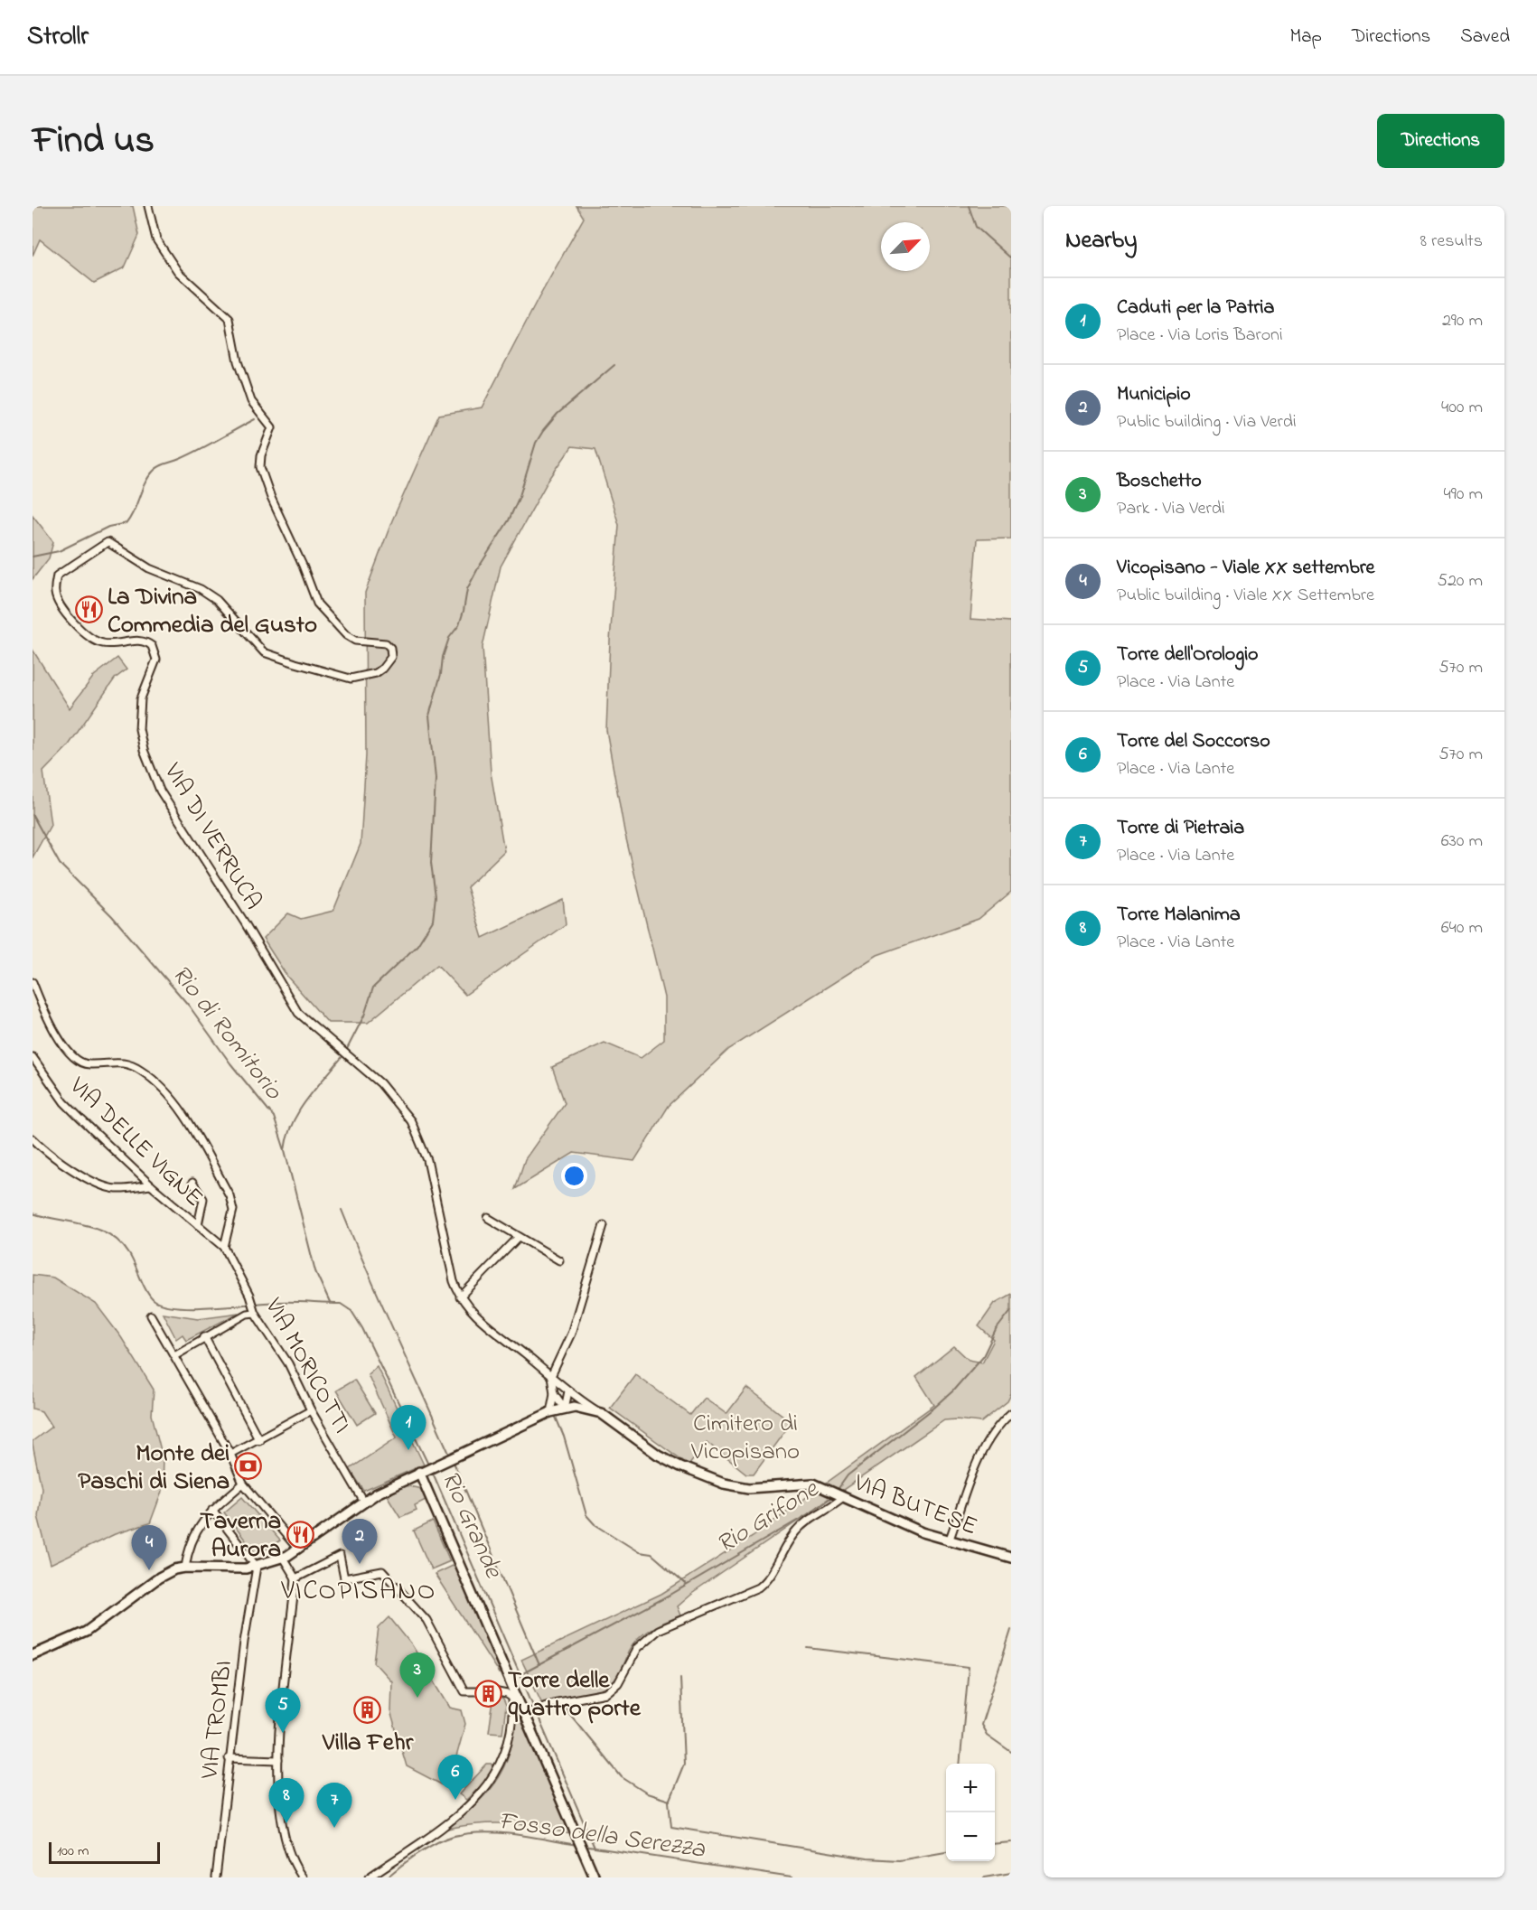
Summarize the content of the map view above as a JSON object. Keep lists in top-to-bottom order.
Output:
{
  "streets": {
    "street": [
      "VIA DI VERRUCA",
      "VIA DELLE VIGNE",
      "VIA MORICOTTI",
      "VIA BUTESE",
      "VIA TROMBI"
    ]
  },
  "crossings": [
    ["VIA DI VERRUCA", "VIA BUTESE"],
    ["VIA DELLE VIGNE", "VIA MORICOTTI"],
    ["VIA MORICOTTI", "VIA BUTESE"],
    ["VIA BUTESE", "VIA TROMBI"]
  ],
  "districts": ["VICOPISANO"],
  "water": [
    "Rio di Romitorio",
    "Rio Grifone",
    "Rio Grande",
    "Fosso della Serezza"
  ],
  "parks": ["Cimitero di Vicopisano"],
  "places": {
    "restaurant": ["La Divina Commedia del Gusto", "Taverna Aurora"],
    "bank": ["Monte dei Paschi di Siena"],
    "building": ["Torre delle quattro porte", "Villa Fehr"]
  },
  "scale_bar": "100 m",
  "north": "top right",
  "page": {
    "header": "Strollr",
    "nav": ["Map", "Directions", "Saved"],
    "title": "Find us",
    "buttons": "Directions",
    "heading": ["Nearby", "8 results"],
    "list": [
      {
        "mark": "1",
        "name": "Caduti per la Patria",
        "note": "Place · Via Loris Baroni",
        "value": "290 m"
      },
      {
        "mark": "2",
        "name": "Municipio",
        "note": "Public building · Via Verdi",
        "value": "400 m"
      },
      {
        "mark": "3",
        "name": "Boschetto",
        "note": "Park · Via Verdi",
        "value": "490 m"
      },
      {
        "mark": "4",
        "name": "Vicopisano - Viale XX settembre",
        "note": "Public building · Viale XX Settembre",
        "value": "520 m"
      },
      {
        "mark": "5",
        "name": "Torre dell'Orologio",
        "note": "Place · Via Lante",
        "value": "570 m"
      },
      {
        "mark": "6",
        "name": "Torre del Soccorso",
        "note": "Place · Via Lante",
        "value": "570 m"
      },
      {
        "mark": "7",
        "name": "Torre di Pietraia",
        "note": "Place · Via Lante",
        "value": "630 m"
      },
      {
        "mark": "8",
        "name": "Torre Malanima",
        "note": "Place · Via Lante",
        "value": "640 m"
      }
    ],
    "pins": [
      "1",
      "2",
      "4",
      "3",
      "5",
      "6",
      "8",
      "7"
    ],
    "map_buttons": ["+", "−"],
    "scale": "100 m"
  }
}
